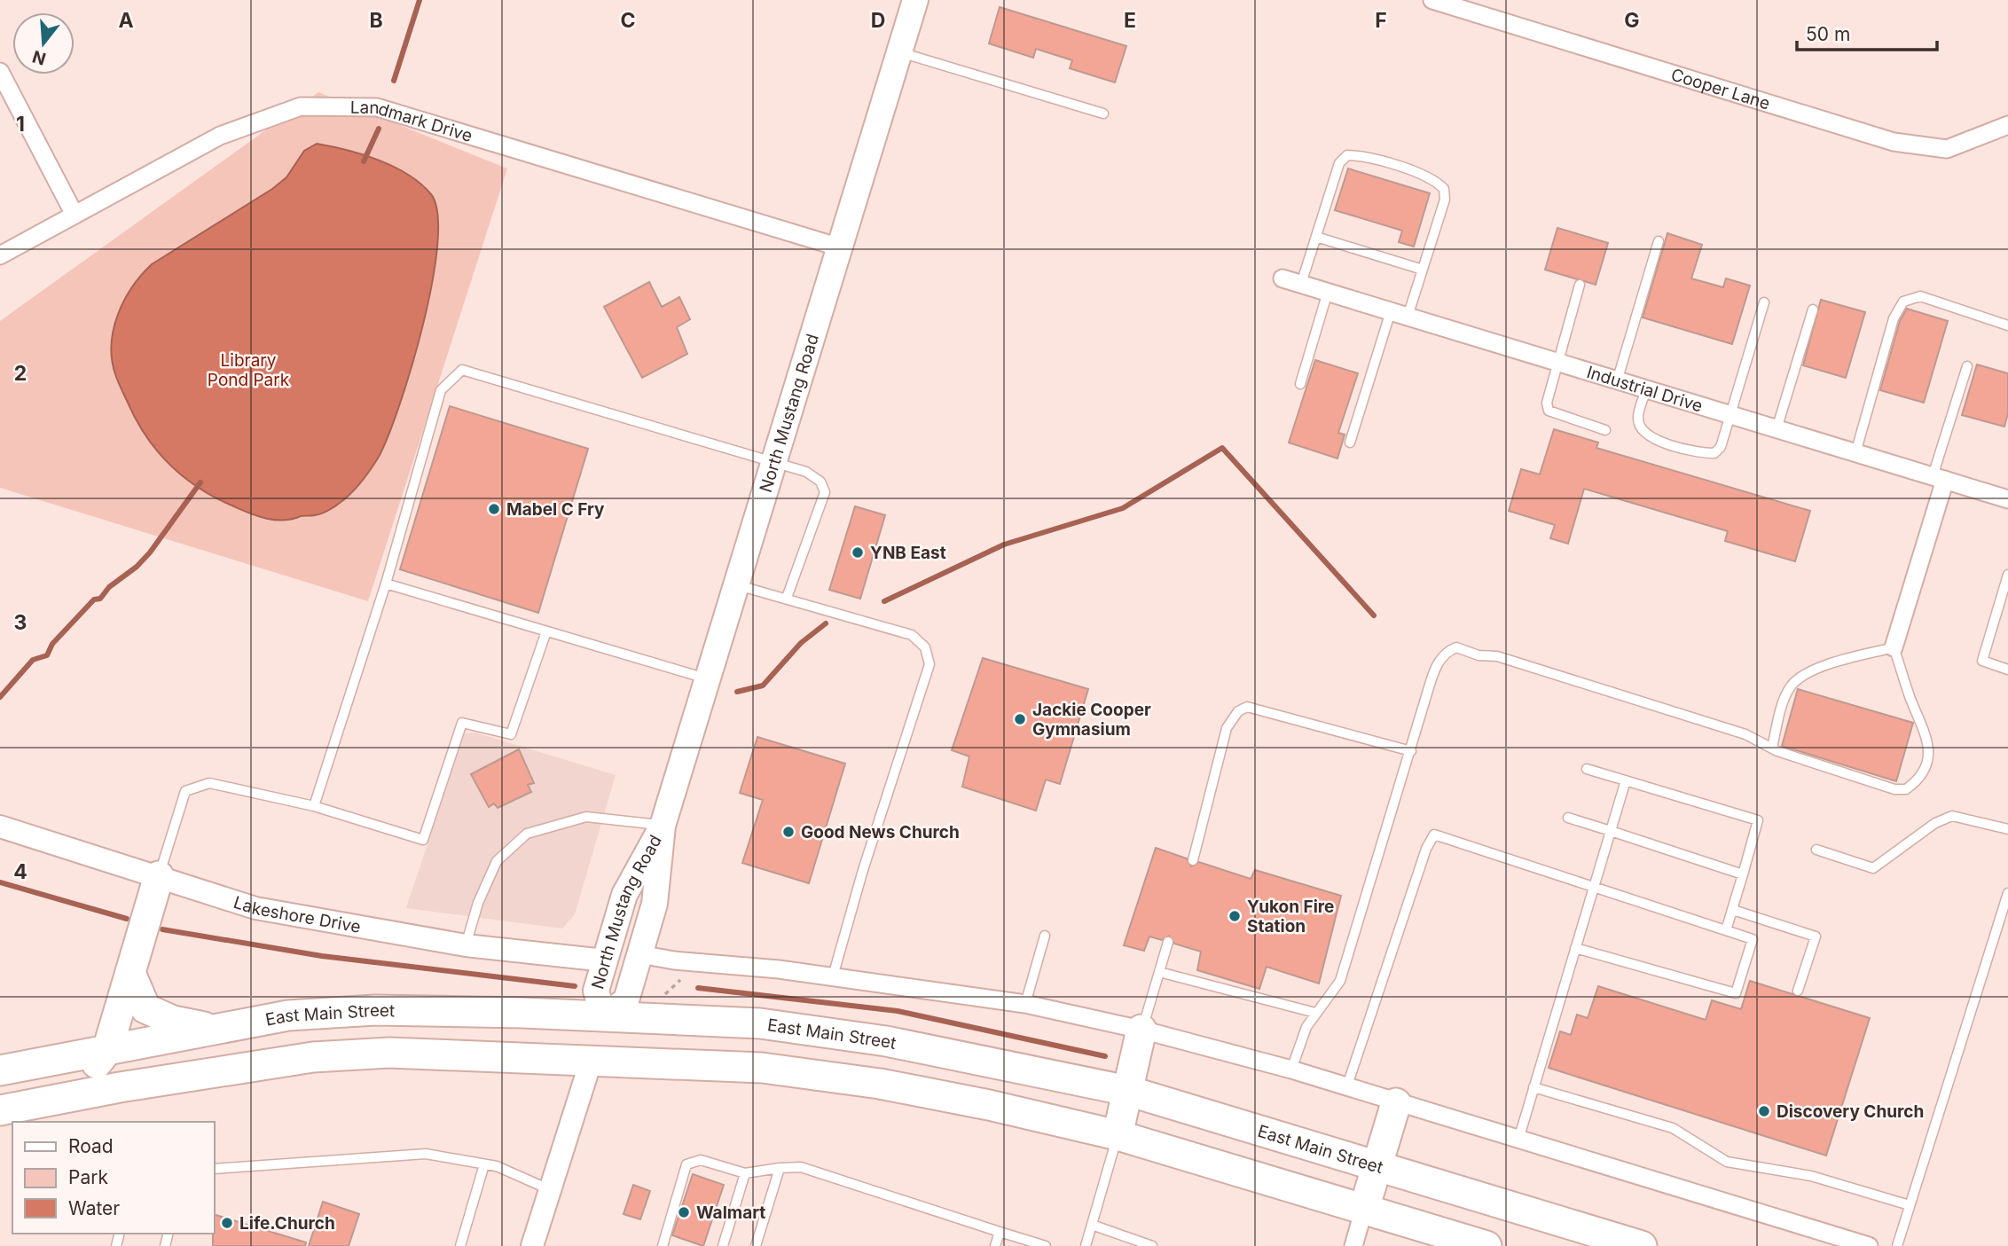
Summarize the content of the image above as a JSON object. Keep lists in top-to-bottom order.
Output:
{
  "streets": {
    "highway": ["East Main Street"],
    "main road": ["North Mustang Road"],
    "street": [
      "Cooper Lane",
      "Landmark Drive",
      "Industrial Drive",
      "Lakeshore Drive"
    ]
  },
  "crossings": [
    ["Landmark Drive", "North Mustang Road"],
    ["North Mustang Road", "Lakeshore Drive"],
    ["North Mustang Road", "East Main Street"]
  ],
  "parks": ["Library Pond Park"],
  "places": [
    "Mabel C Fry",
    "YNB East",
    "Jackie Cooper Gymnasium",
    "Good News Church",
    "Yukon Fire Station",
    "Discovery Church",
    "Walmart",
    "Life.Church"
  ],
  "legend": ["Road", "Park", "Water"],
  "scale_bar": "50 m",
  "north": "bottom",
  "grid": {
    "columns": [
      "A",
      "B",
      "C",
      "D",
      "E",
      "F",
      "G"
    ],
    "rows": [
      "1",
      "2",
      "3",
      "4"
    ]
  }
}
